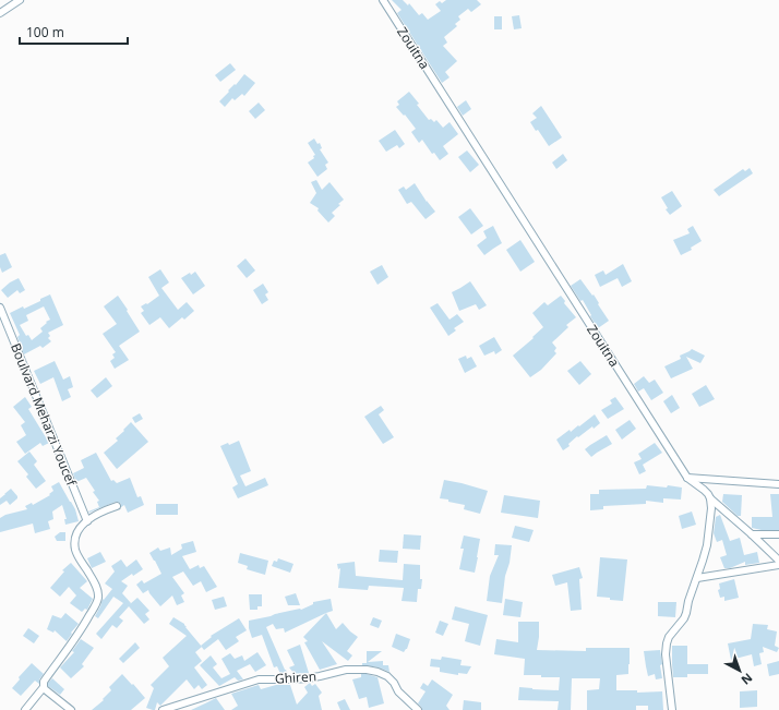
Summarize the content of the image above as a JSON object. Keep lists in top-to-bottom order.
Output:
{
  "streets": {
    "street": ["Zouitna", "Boulvard Meharzi Youcef", "Ghiren"]
  },
  "scale_bar": "100 m",
  "north": "bottom right"
}
